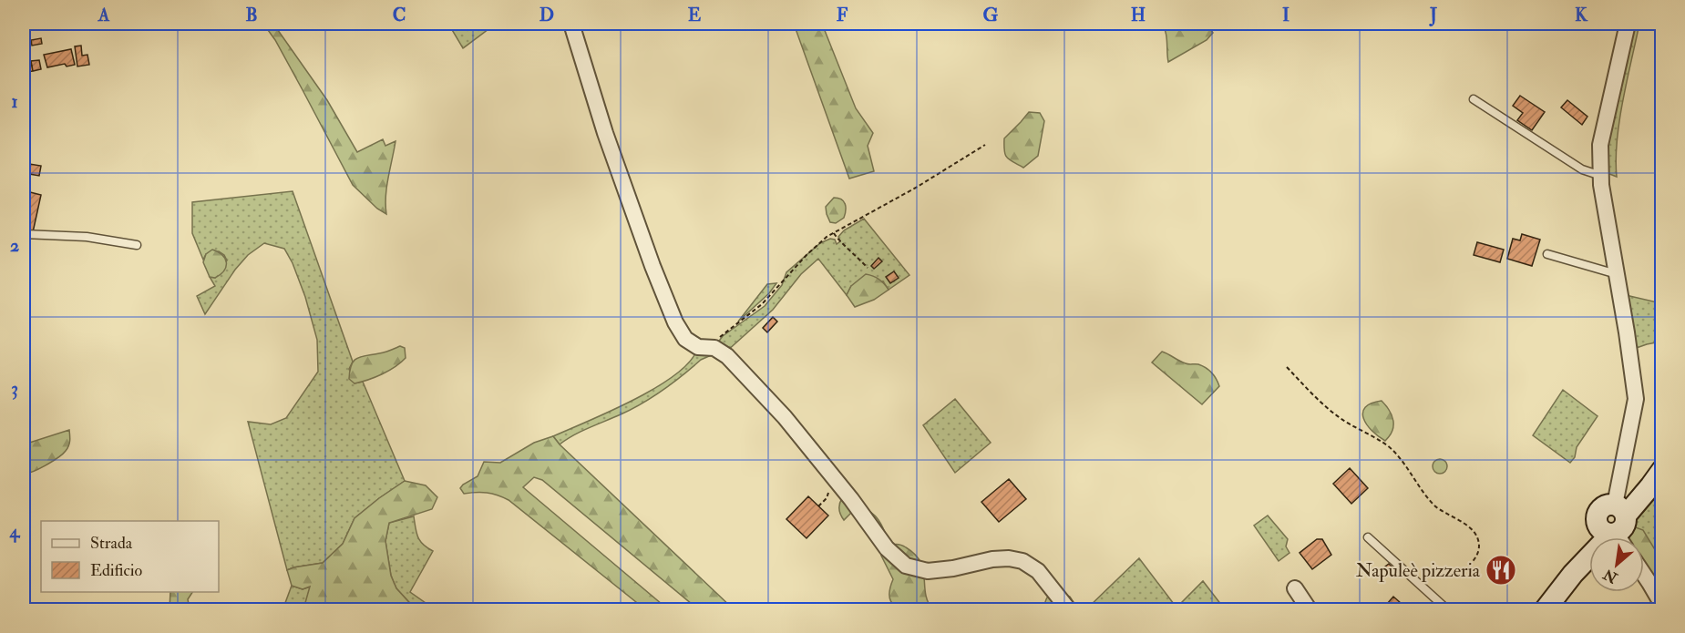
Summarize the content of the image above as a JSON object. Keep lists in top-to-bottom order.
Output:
{
  "places": {
    "restaurant": ["Napuleè pizzeria"]
  },
  "legend": ["Strada", "Edificio"],
  "north": "bottom left",
  "grid": {
    "columns": [
      "A",
      "B",
      "C",
      "D",
      "E",
      "F",
      "G",
      "H",
      "I",
      "J",
      "K"
    ],
    "rows": [
      "1",
      "2",
      "3",
      "4"
    ]
  }
}
